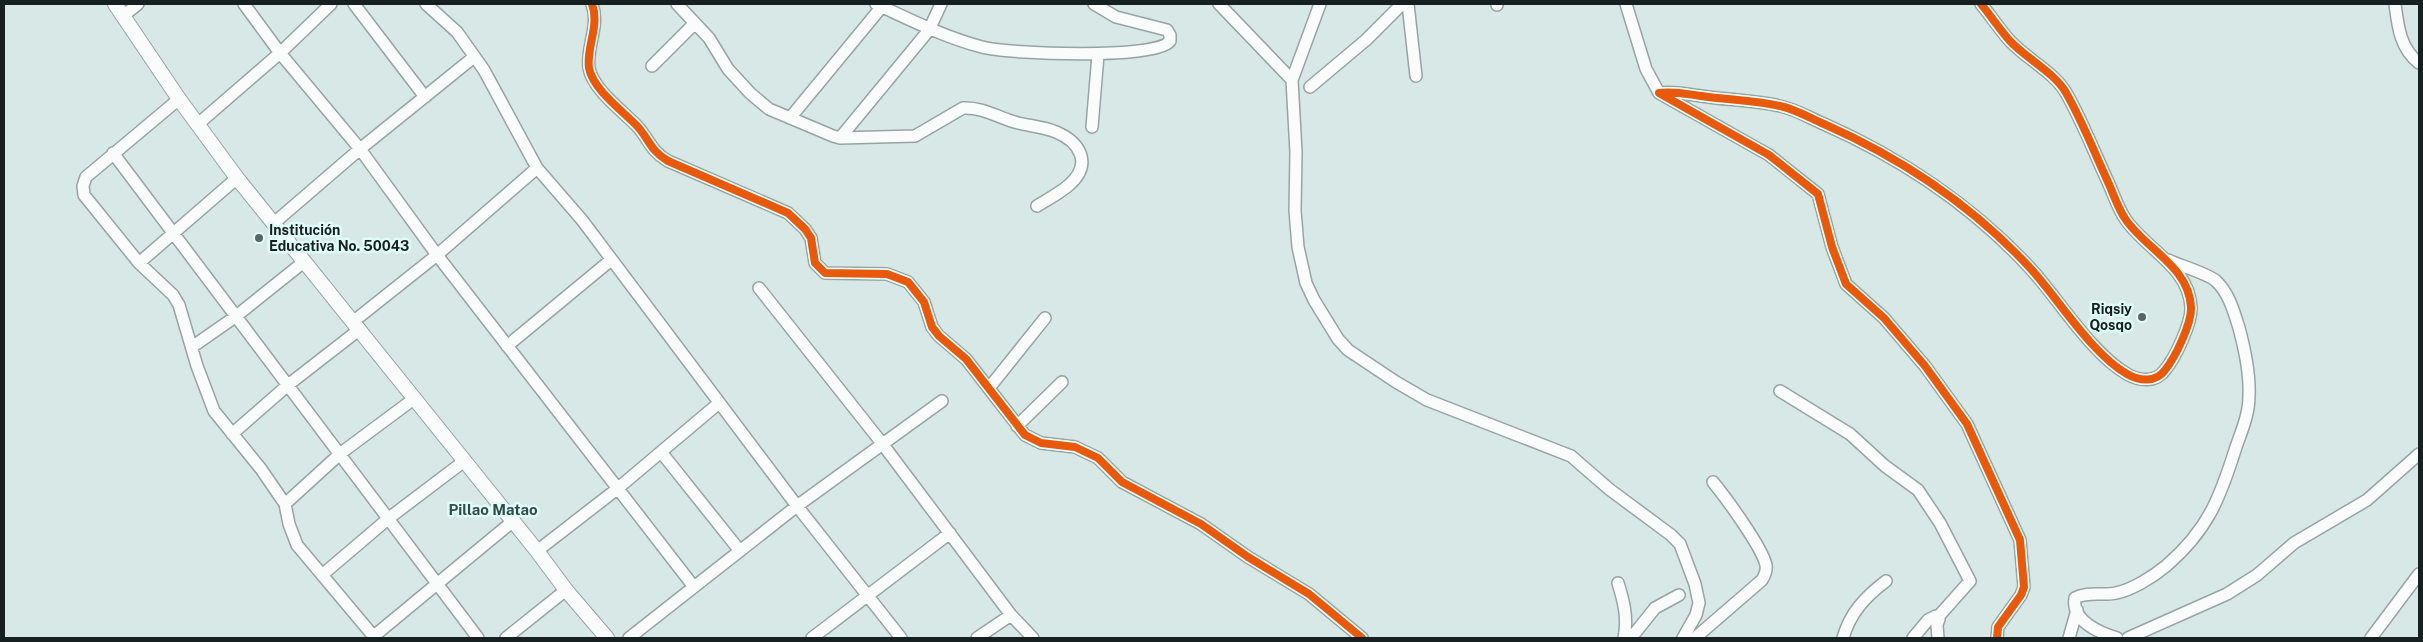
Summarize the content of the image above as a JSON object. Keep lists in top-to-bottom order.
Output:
{
  "districts": ["Pillao Matao"],
  "places": ["Institución Educativa No. 50043", "Riqsiy Qosqo"]
}
